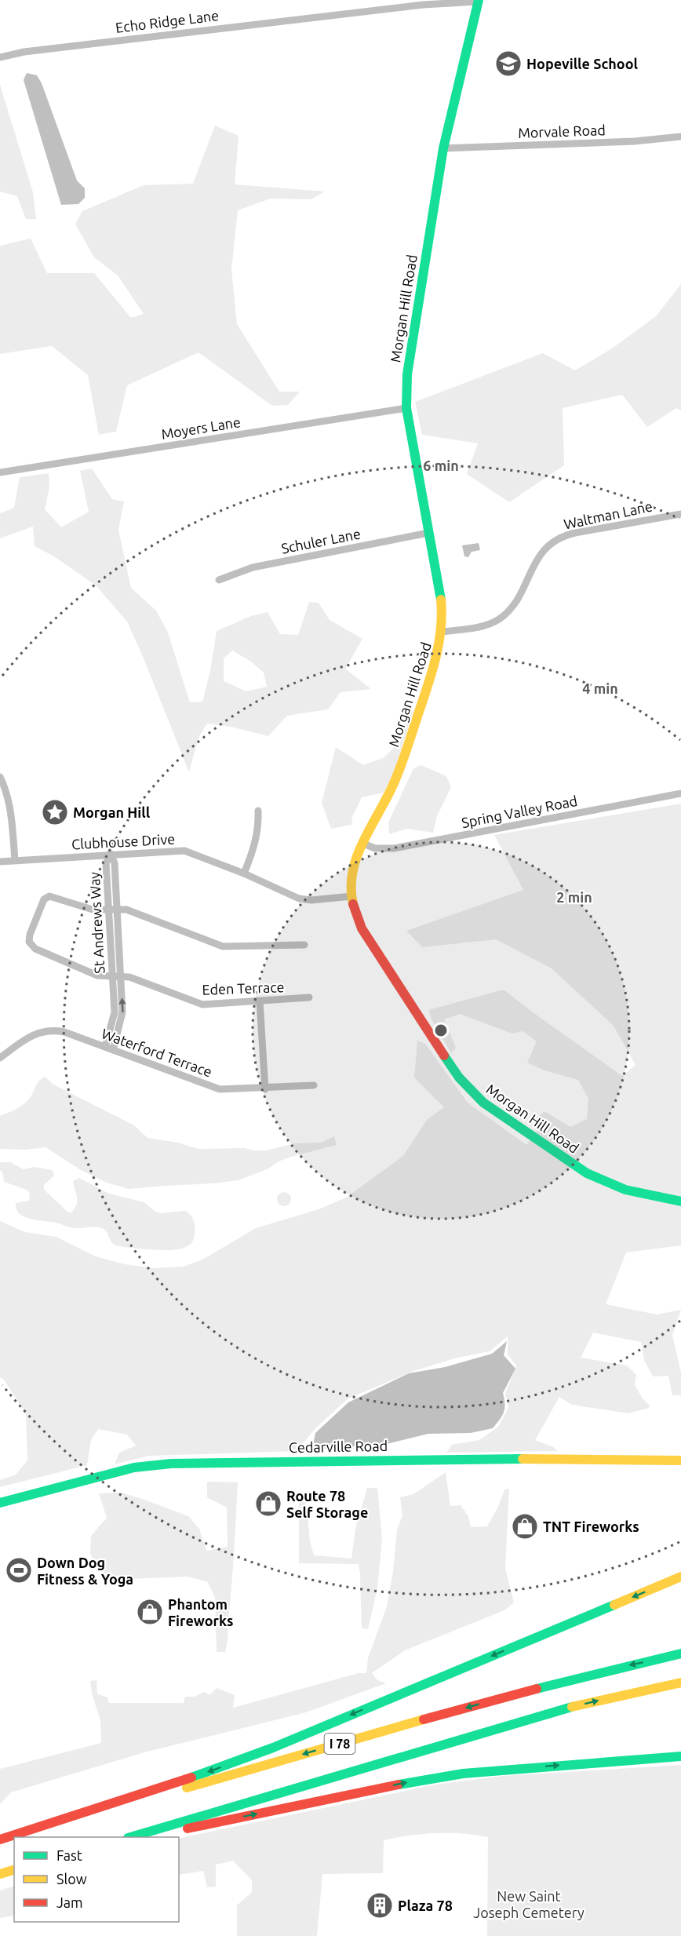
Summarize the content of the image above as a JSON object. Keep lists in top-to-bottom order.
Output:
{
  "streets": {
    "main road": ["Morgan Hill Road", "Cedarville Road", "I 78"],
    "street": [
      "Echo Ridge Lane",
      "Morvale Road",
      "Moyers Lane",
      "Waltman Lane",
      "Schuler Lane",
      "Spring Valley Road",
      "Clubhouse Drive",
      "St Andrews Way",
      "Eden Terrace",
      "Waterford Terrace"
    ]
  },
  "crossings": [
    ["Echo Ridge Lane", "Morgan Hill Road"],
    ["Morvale Road", "Morgan Hill Road"],
    ["Morgan Hill Road", "Moyers Lane"],
    ["Morgan Hill Road", "Waltman Lane"],
    ["Morgan Hill Road", "Schuler Lane"],
    ["Morgan Hill Road", "Spring Valley Road"],
    ["Morgan Hill Road", "Clubhouse Drive"],
    ["Clubhouse Drive", "St Andrews Way"],
    ["St Andrews Way", "Eden Terrace"],
    ["St Andrews Way", "Waterford Terrace"]
  ],
  "parks": ["New Saint Joseph Cemetery"],
  "places": {
    "school or university": ["Hopeville School"],
    "place": ["Morgan Hill"],
    "shop": ["Route 78 Self Storage", "TNT Fireworks", "Phantom Fireworks"],
    "sports": ["Down Dog Fitness & Yoga"],
    "building": ["Plaza 78"]
  },
  "legend": ["Fast", "Slow", "Jam"],
  "rings": ["6 min", "4 min", "2 min"]
}
